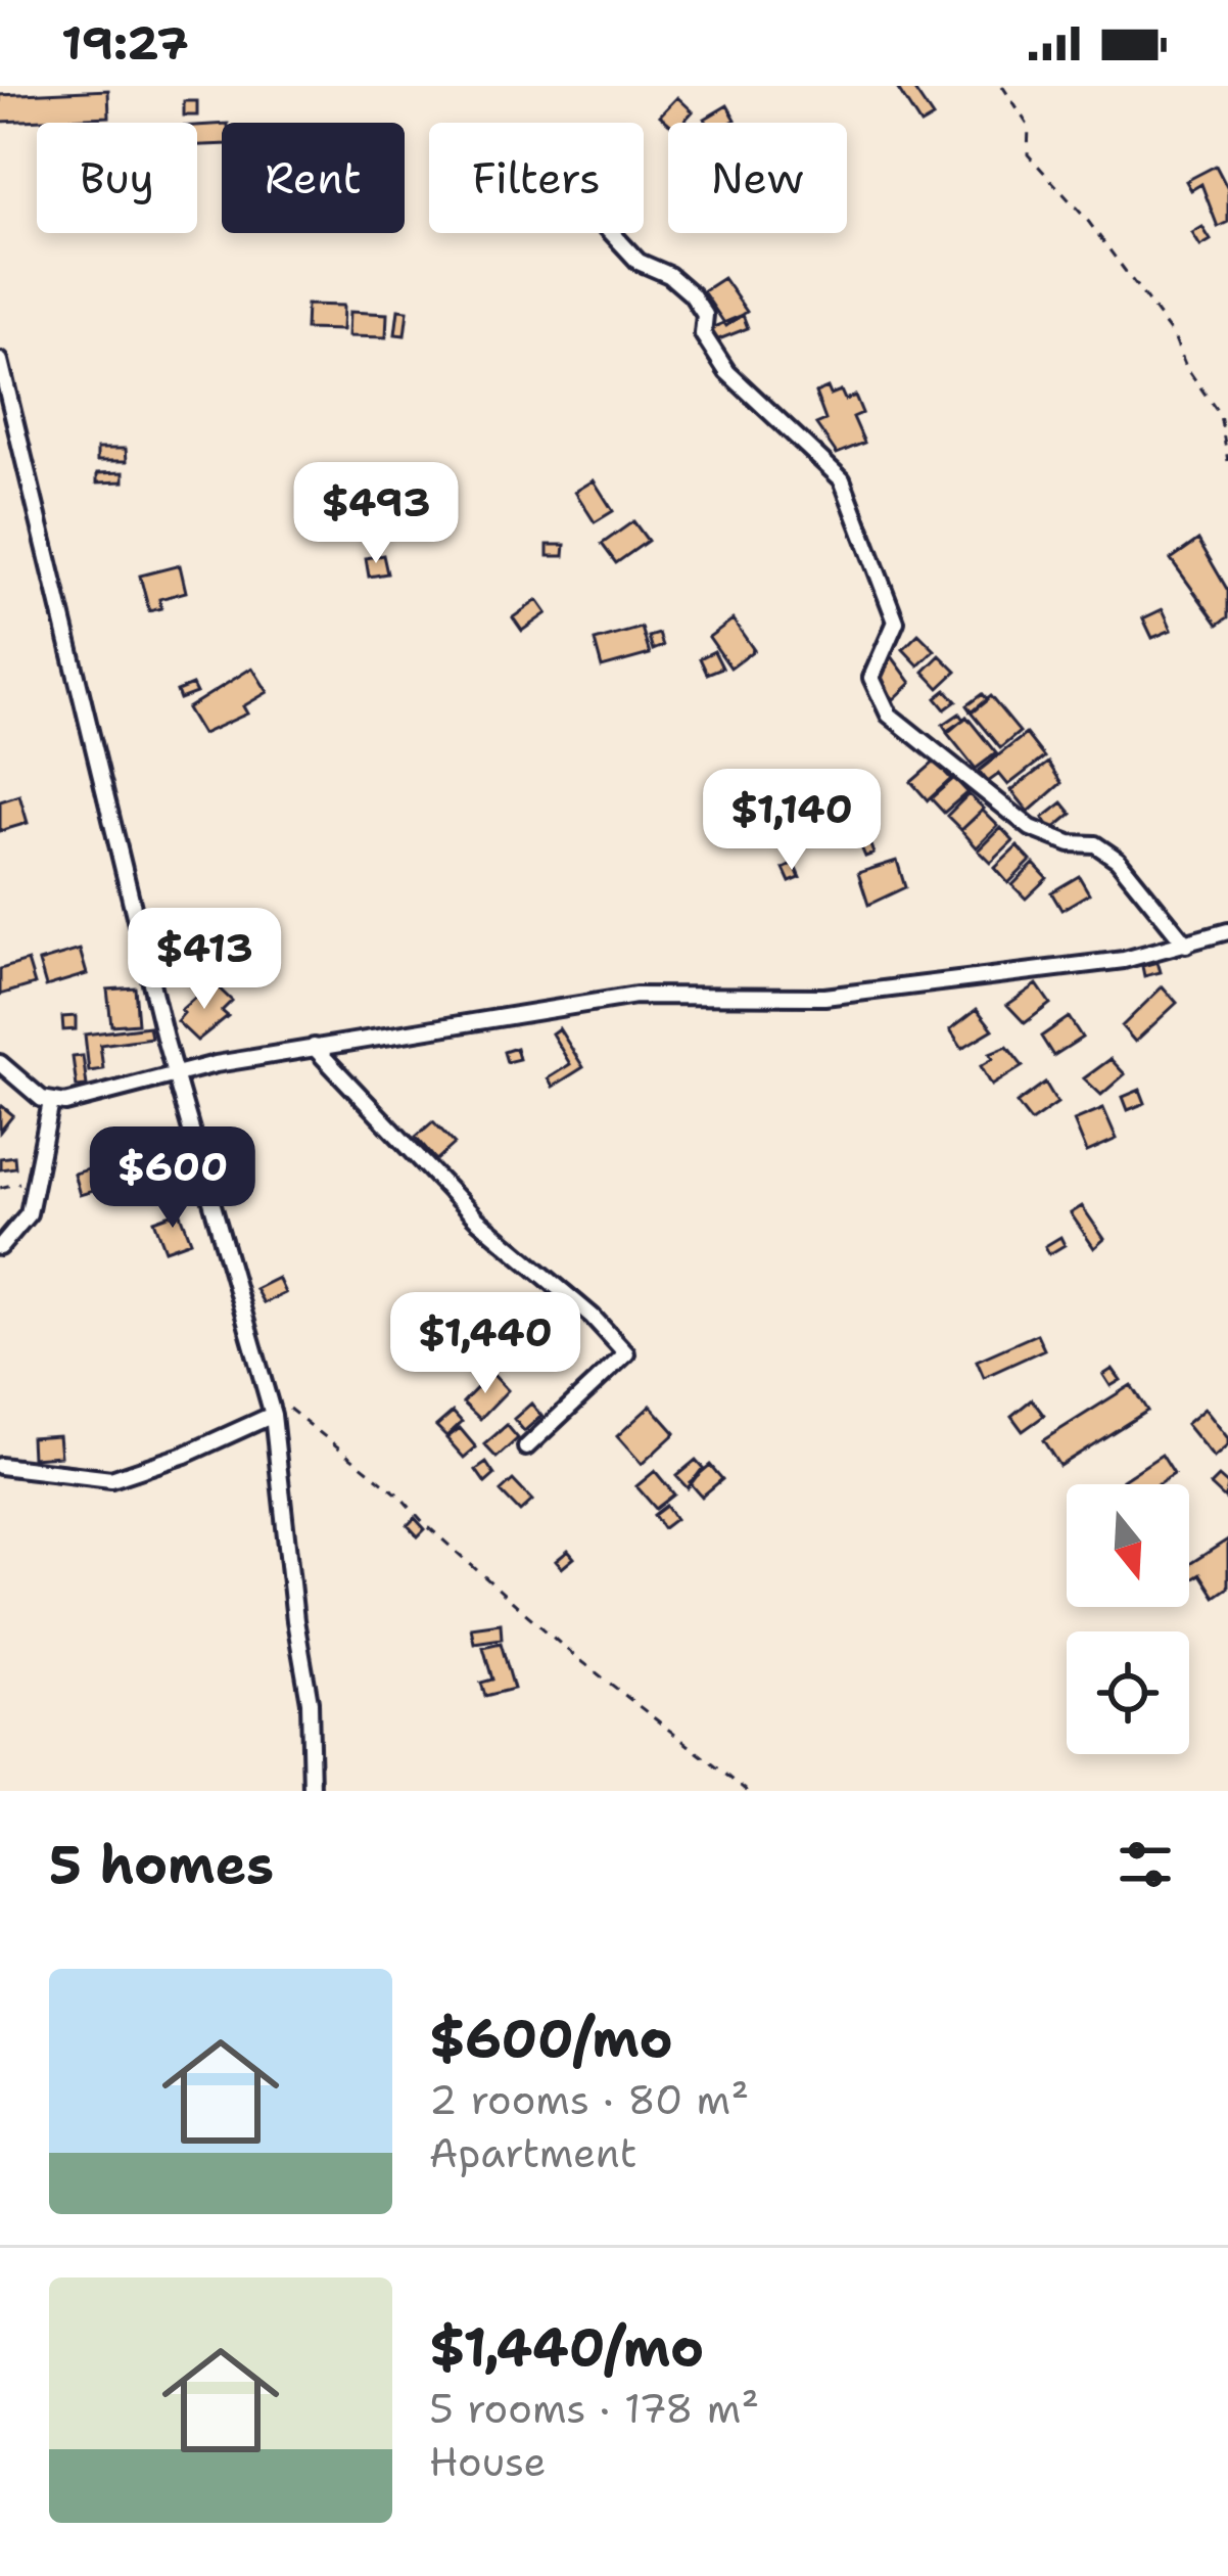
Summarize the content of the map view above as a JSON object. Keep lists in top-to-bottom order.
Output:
{
  "north": "bottom",
  "page": {
    "status": "19:27",
    "chip": [
      "Buy",
      "Rent",
      "Filters",
      "New"
    ],
    "price": [
      "$493",
      "$1,140",
      "$413",
      "$600",
      "$1,440"
    ],
    "heading": "5 homes",
    "list": [
      {
        "name": "$600/mo",
        "note": "2 rooms · 80 m² · Apartment"
      },
      {
        "name": "$1,440/mo",
        "note": "5 rooms · 178 m² · House"
      }
    ]
  }
}
